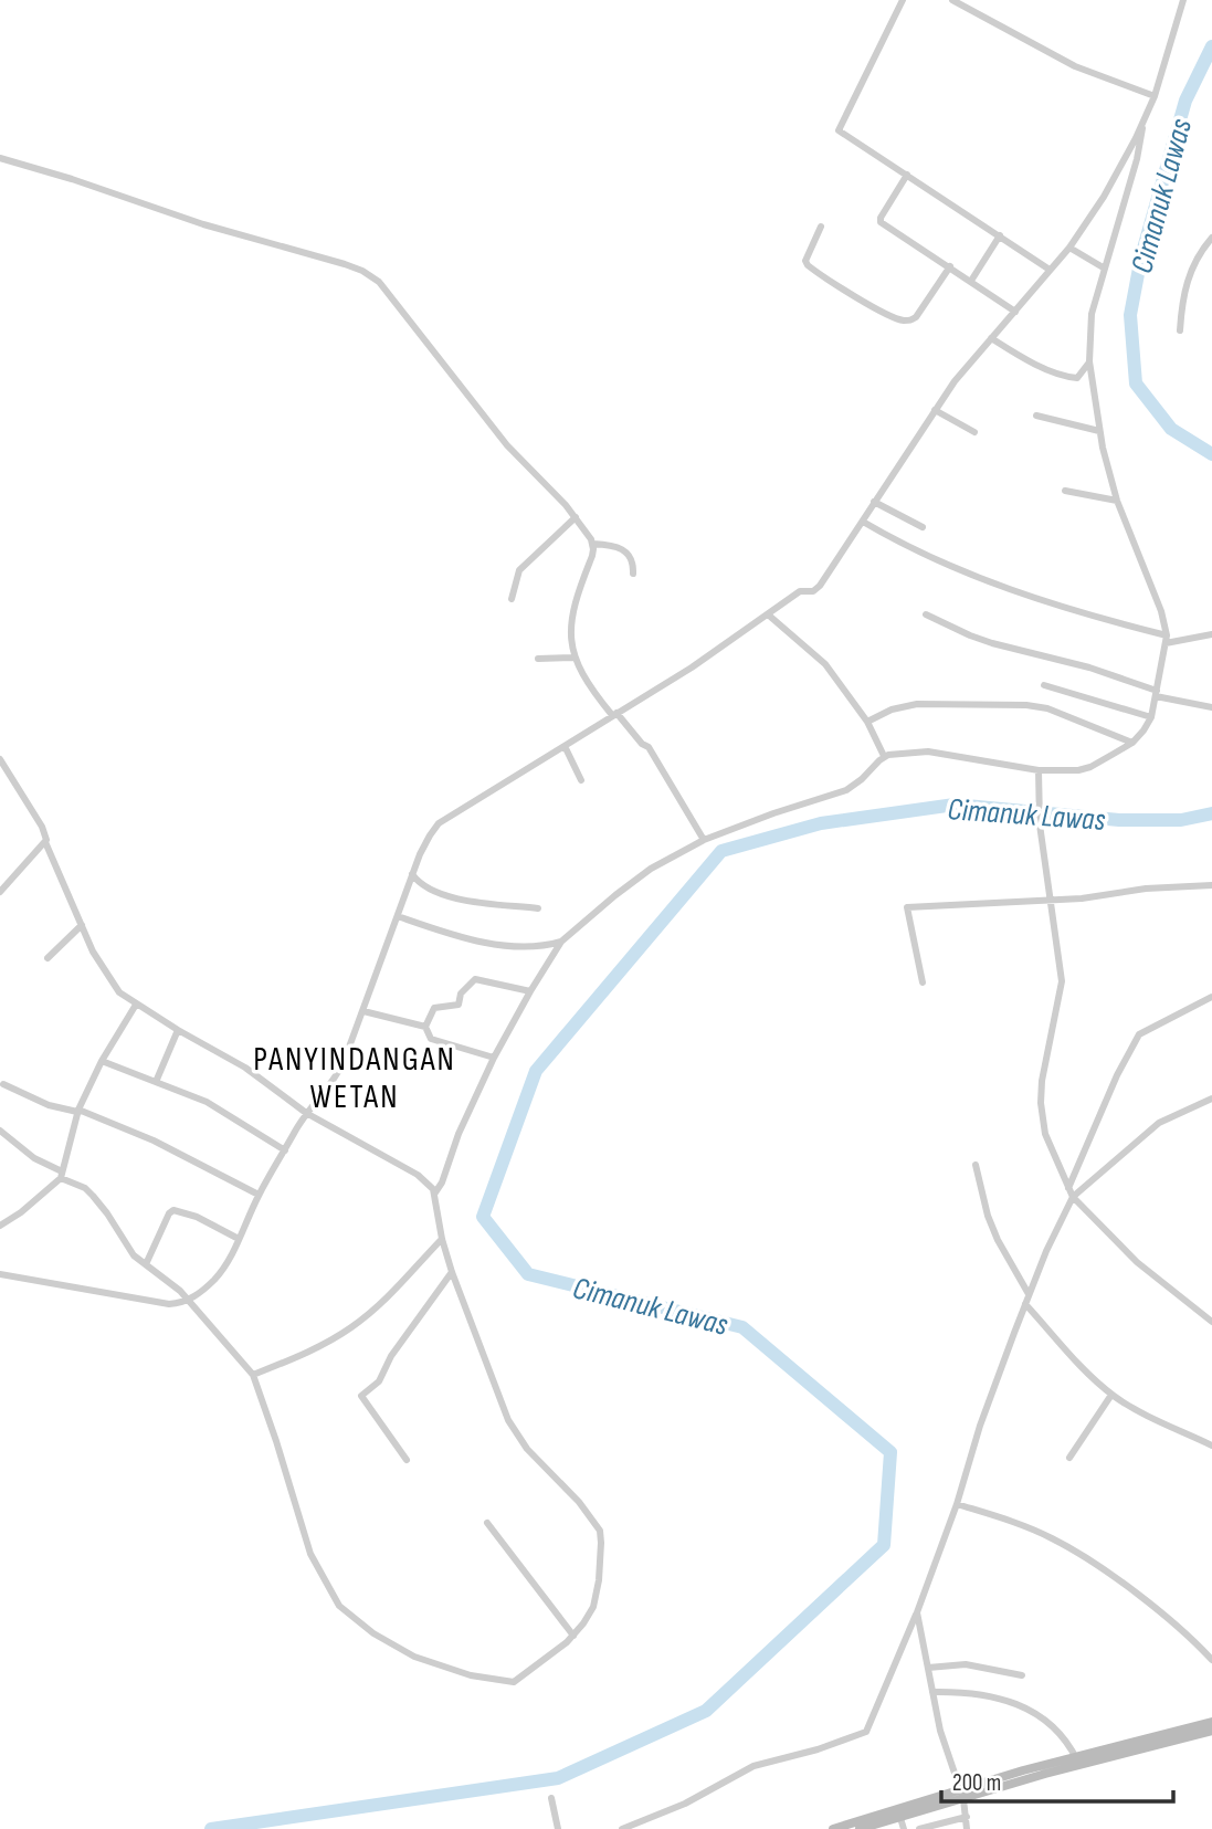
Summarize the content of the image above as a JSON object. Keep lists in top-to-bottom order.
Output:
{
  "districts": ["PANYINDANGAN WETAN"],
  "water": ["Cimanuk Lawas"],
  "scale_bar": "200 m"
}
